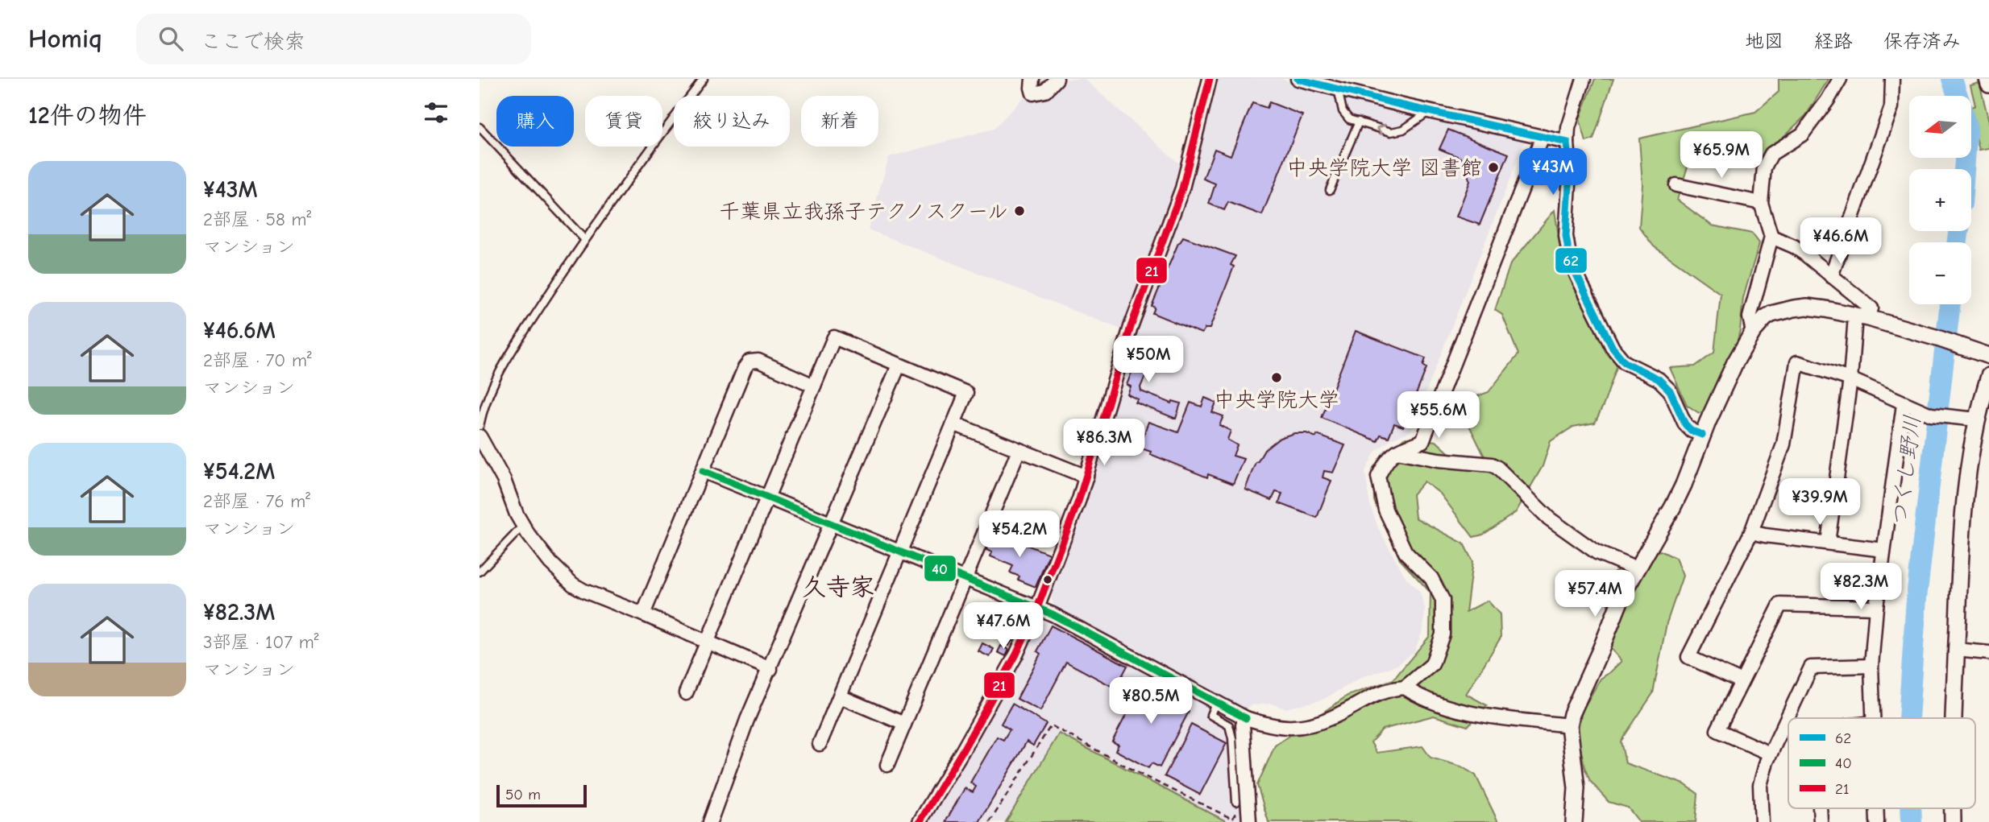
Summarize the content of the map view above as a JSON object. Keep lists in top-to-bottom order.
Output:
{
  "districts": ["久寺家"],
  "water": ["つくし野川"],
  "places": ["中央学院大学 図書館", "千葉県立我孫子テクノスクール", "中央学院大学"],
  "lines": ["transit line 62", "transit line 21", "transit line 40"],
  "legend": ["62", "40", "21"],
  "scale_bar": "50 m",
  "north": "left",
  "page": {
    "header": "Homiq",
    "search": "ここで検索",
    "nav": ["地図", "経路", "保存済み"],
    "heading": "12件の物件",
    "map_buttons": ["+", "−"],
    "chip": [
      "購入",
      "賃貸",
      "絞り込み",
      "新着"
    ],
    "price": [
      "¥65.9M",
      "¥43M",
      "¥46.6M",
      "¥50M",
      "¥55.6M",
      "¥86.3M",
      "¥39.9M",
      "¥54.2M",
      "¥82.3M",
      "¥57.4M",
      "¥47.6M",
      "¥80.5M"
    ],
    "list": [
      {
        "name": "¥43M",
        "note": "2部屋 · 58 m² · マンション"
      },
      {
        "name": "¥46.6M",
        "note": "2部屋 · 70 m² · マンション"
      },
      {
        "name": "¥54.2M",
        "note": "2部屋 · 76 m² · マンション"
      },
      {
        "name": "¥82.3M",
        "note": "3部屋 · 107 m² · マンション"
      }
    ],
    "scale": "50 m"
  }
}
